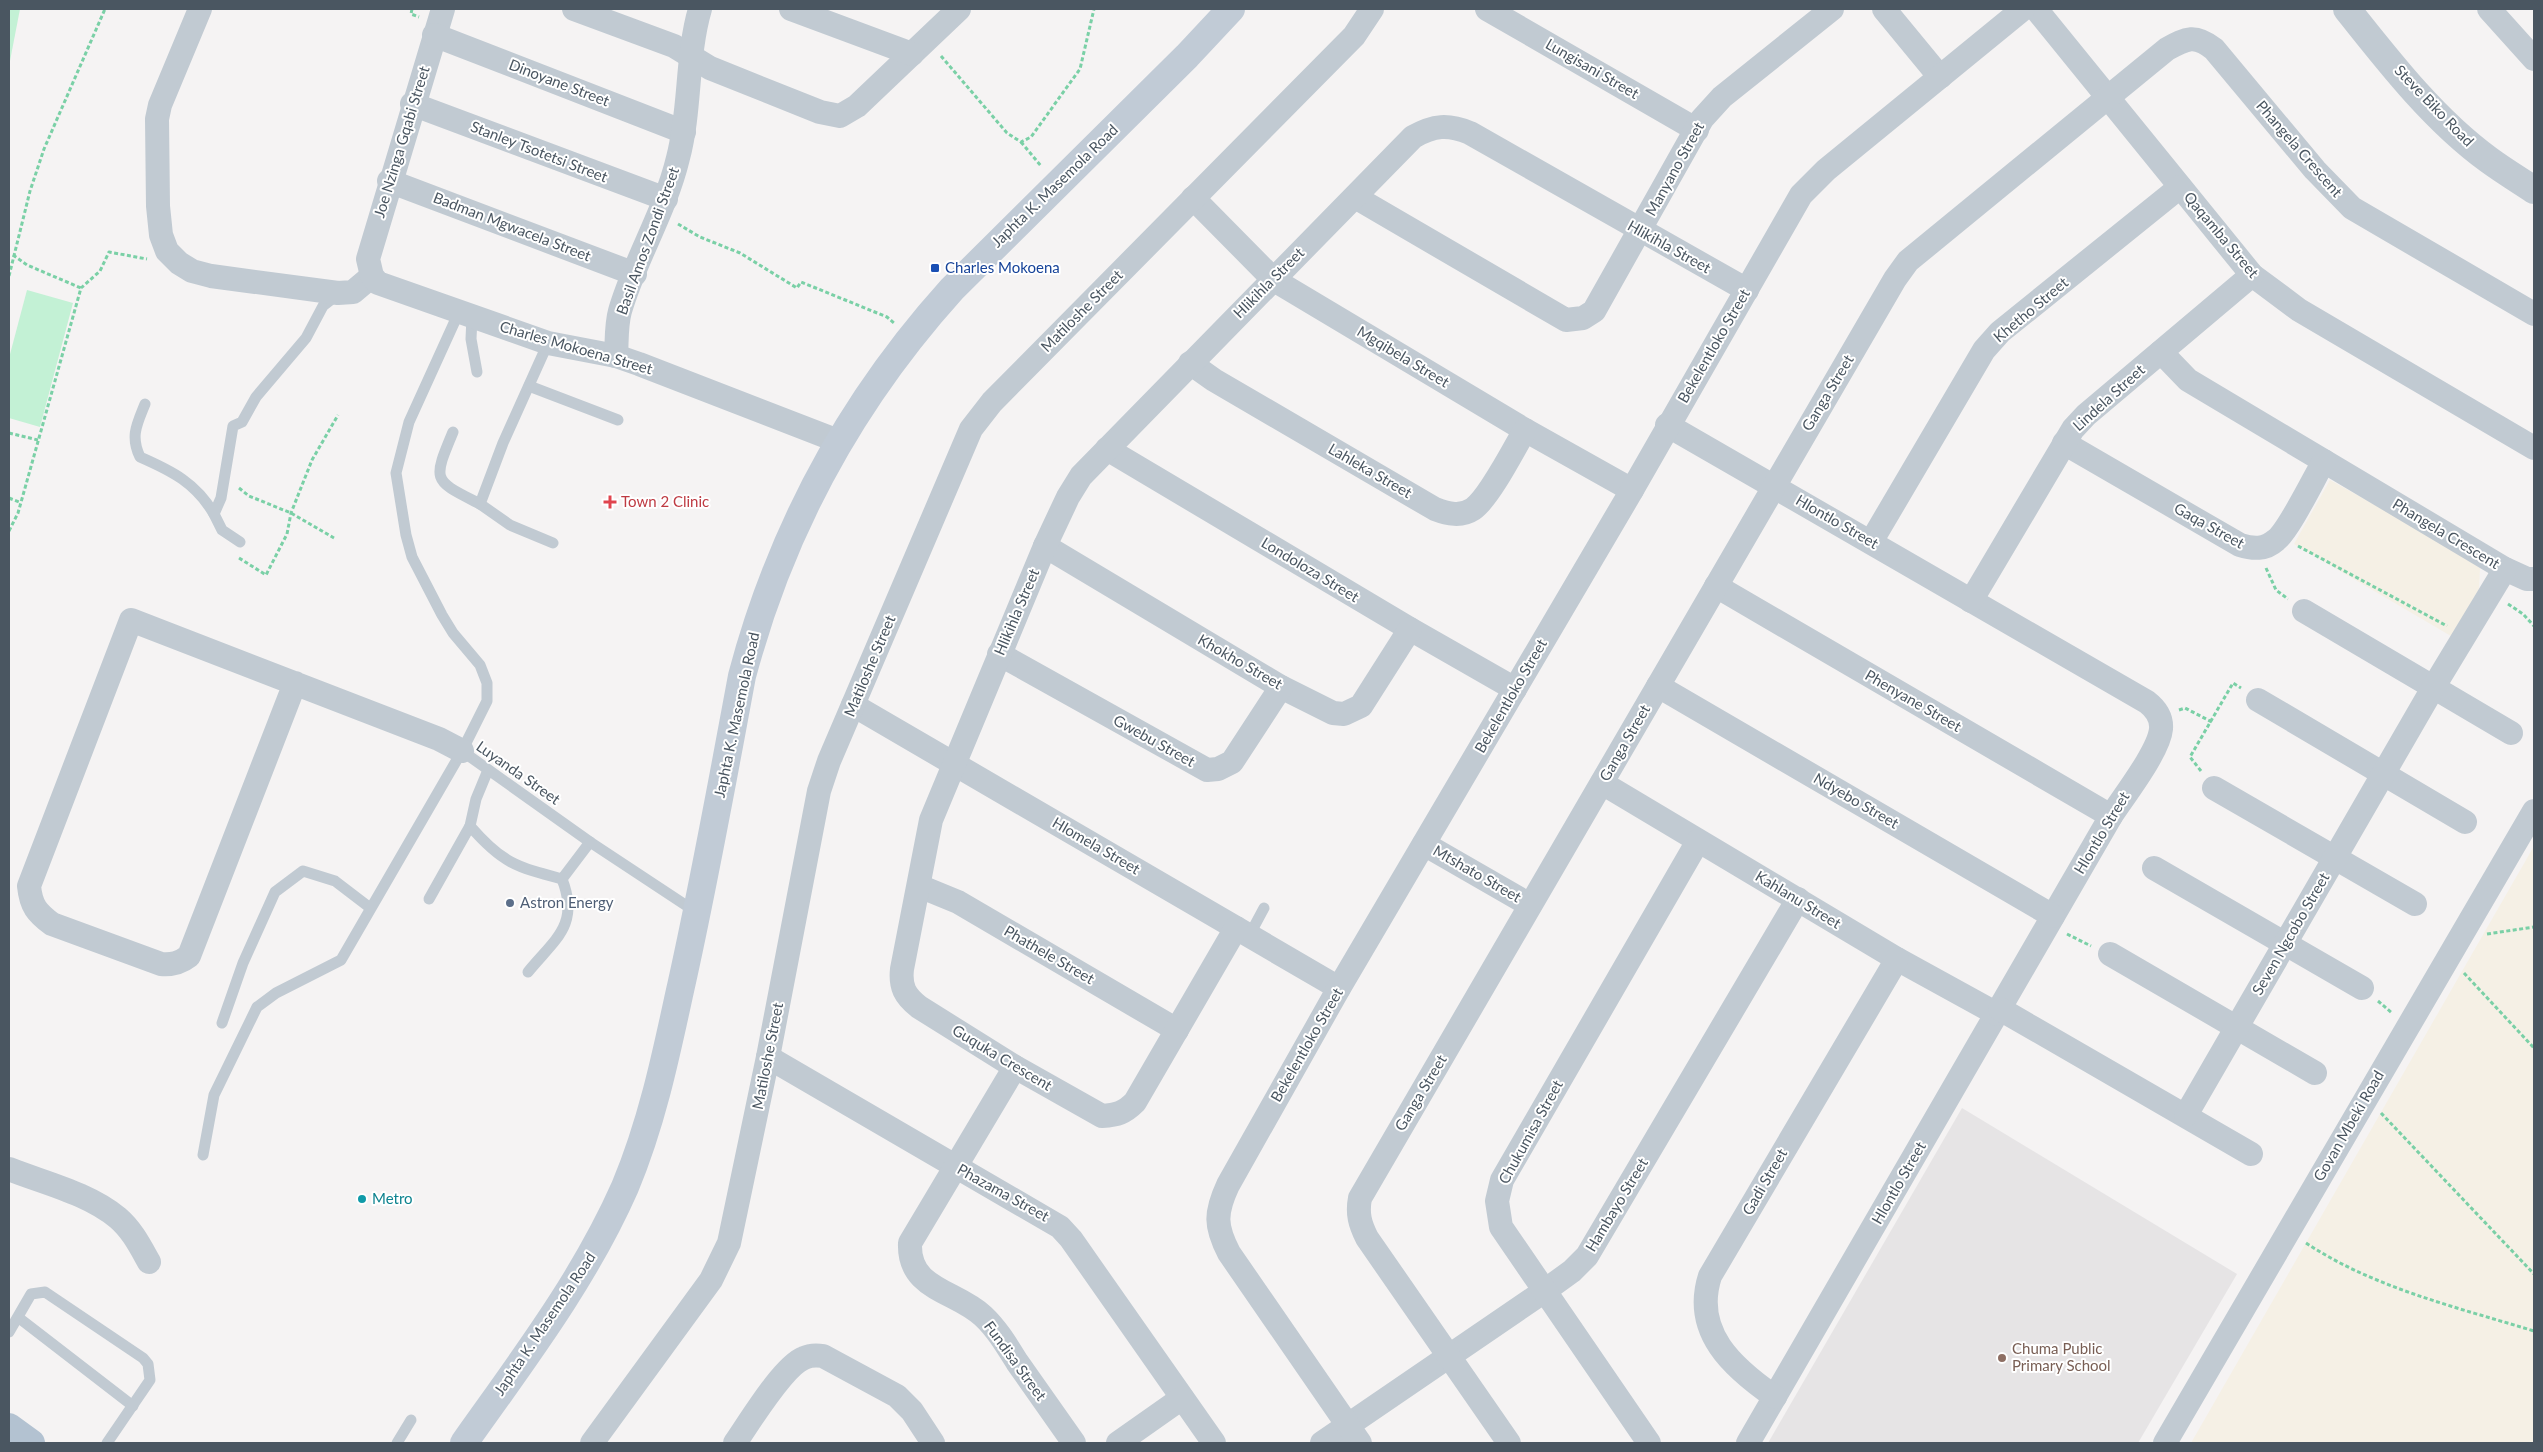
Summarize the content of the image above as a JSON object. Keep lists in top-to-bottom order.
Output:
{
  "streets": {
    "main road": ["Japhta K. Masemola Road"],
    "street": [
      "Lungisani Street",
      "Dinoyane Street",
      "Steve Biko Road",
      "Joe Nzinga Gqabi Street",
      "Phangela Crescent",
      "Stanley Tsotetsi Street",
      "Manyano Street",
      "Badman Mgwacela Street",
      "Qaqamba Street",
      "Basil Amos Zondi Street",
      "Hlikihla Street",
      "Khetho Street",
      "Matiloshe Street",
      "Bekelentloko Street",
      "Charles Mokoena Street",
      "Mgqibela Street",
      "Ganga Street",
      "Lindela Street",
      "Lahleka Street",
      "Hlontlo Street",
      "Gaqa Street",
      "Londoloza Street",
      "Khokho Street",
      "Phenyane Street",
      "Gwebu Street",
      "Ndyebo Street",
      "Hlomela Street",
      "Mtshato Street",
      "Kahlanu Street",
      "Seven Ngcobo Street",
      "Phathele Street",
      "Guquka Crescent",
      "Govan Mbeki Road",
      "Chukumisa Street",
      "Gadi Street",
      "Phazama Street",
      "Hambayo Street",
      "Fundisa Street"
    ],
    "lane": ["Luyanda Street"]
  },
  "crossings": [
    ["Lungisani Street", "Manyano Street"],
    ["Dinoyane Street", "Joe Nzinga Gqabi Street"],
    ["Dinoyane Street", "Basil Amos Zondi Street"],
    ["Joe Nzinga Gqabi Street", "Stanley Tsotetsi Street"],
    ["Joe Nzinga Gqabi Street", "Badman Mgwacela Street"],
    ["Joe Nzinga Gqabi Street", "Charles Mokoena Street"],
    ["Phangela Crescent", "Qaqamba Street"],
    ["Phangela Crescent", "Ganga Street"],
    ["Phangela Crescent", "Lindela Street"],
    ["Phangela Crescent", "Seven Ngcobo Street"],
    ["Stanley Tsotetsi Street", "Basil Amos Zondi Street"],
    ["Manyano Street", "Hlikihla Street"],
    ["Japhta K. Masemola Road", "Charles Mokoena Street"],
    ["Japhta K. Masemola Road", "Luyanda Street"],
    ["Badman Mgwacela Street", "Basil Amos Zondi Street"],
    ["Qaqamba Street", "Khetho Street"],
    ["Qaqamba Street", "Ganga Street"],
    ["Qaqamba Street", "Lindela Street"],
    ["Basil Amos Zondi Street", "Charles Mokoena Street"],
    ["Hlikihla Street", "Bekelentloko Street"],
    ["Hlikihla Street", "Mgqibela Street"],
    ["Hlikihla Street", "Lahleka Street"],
    ["Hlikihla Street", "Londoloza Street"],
    ["Hlikihla Street", "Khokho Street"],
    ["Hlikihla Street", "Gwebu Street"],
    ["Hlikihla Street", "Hlomela Street"],
    ["Hlikihla Street", "Guquka Crescent"],
    ["Khetho Street", "Hlontlo Street"],
    ["Matiloshe Street", "Mgqibela Street"],
    ["Matiloshe Street", "Hlomela Street"],
    ["Matiloshe Street", "Phazama Street"],
    ["Bekelentloko Street", "Mgqibela Street"],
    ["Bekelentloko Street", "Hlontlo Street"],
    ["Bekelentloko Street", "Londoloza Street"],
    ["Bekelentloko Street", "Hlomela Street"],
    ["Bekelentloko Street", "Mtshato Street"],
    ["Bekelentloko Street", "Hambayo Street"],
    ["Mgqibela Street", "Lahleka Street"],
    ["Ganga Street", "Hlontlo Street"],
    ["Ganga Street", "Phenyane Street"],
    ["Ganga Street", "Ndyebo Street"],
    ["Ganga Street", "Mtshato Street"],
    ["Ganga Street", "Kahlanu Street"],
    ["Ganga Street", "Hambayo Street"],
    ["Lindela Street", "Hlontlo Street"],
    ["Lindela Street", "Gaqa Street"],
    ["Hlontlo Street", "Phenyane Street"],
    ["Hlontlo Street", "Ndyebo Street"],
    ["Hlontlo Street", "Kahlanu Street"],
    ["Hlontlo Street", "Gadi Street"],
    ["Londoloza Street", "Khokho Street"],
    ["Khokho Street", "Gwebu Street"],
    ["Hlomela Street", "Guquka Crescent"],
    ["Kahlanu Street", "Chukumisa Street"],
    ["Kahlanu Street", "Gadi Street"],
    ["Kahlanu Street", "Hambayo Street"],
    ["Phathele Street", "Guquka Crescent"],
    ["Guquka Crescent", "Fundisa Street"],
    ["Chukumisa Street", "Hambayo Street"],
    ["Phazama Street", "Fundisa Street"]
  ],
  "places": {
    "transit": ["Charles Mokoena"],
    "health": ["Town 2 Clinic"],
    "other": ["Astron Energy", "Metro", "Chuma Public Primary School"]
  }
}
